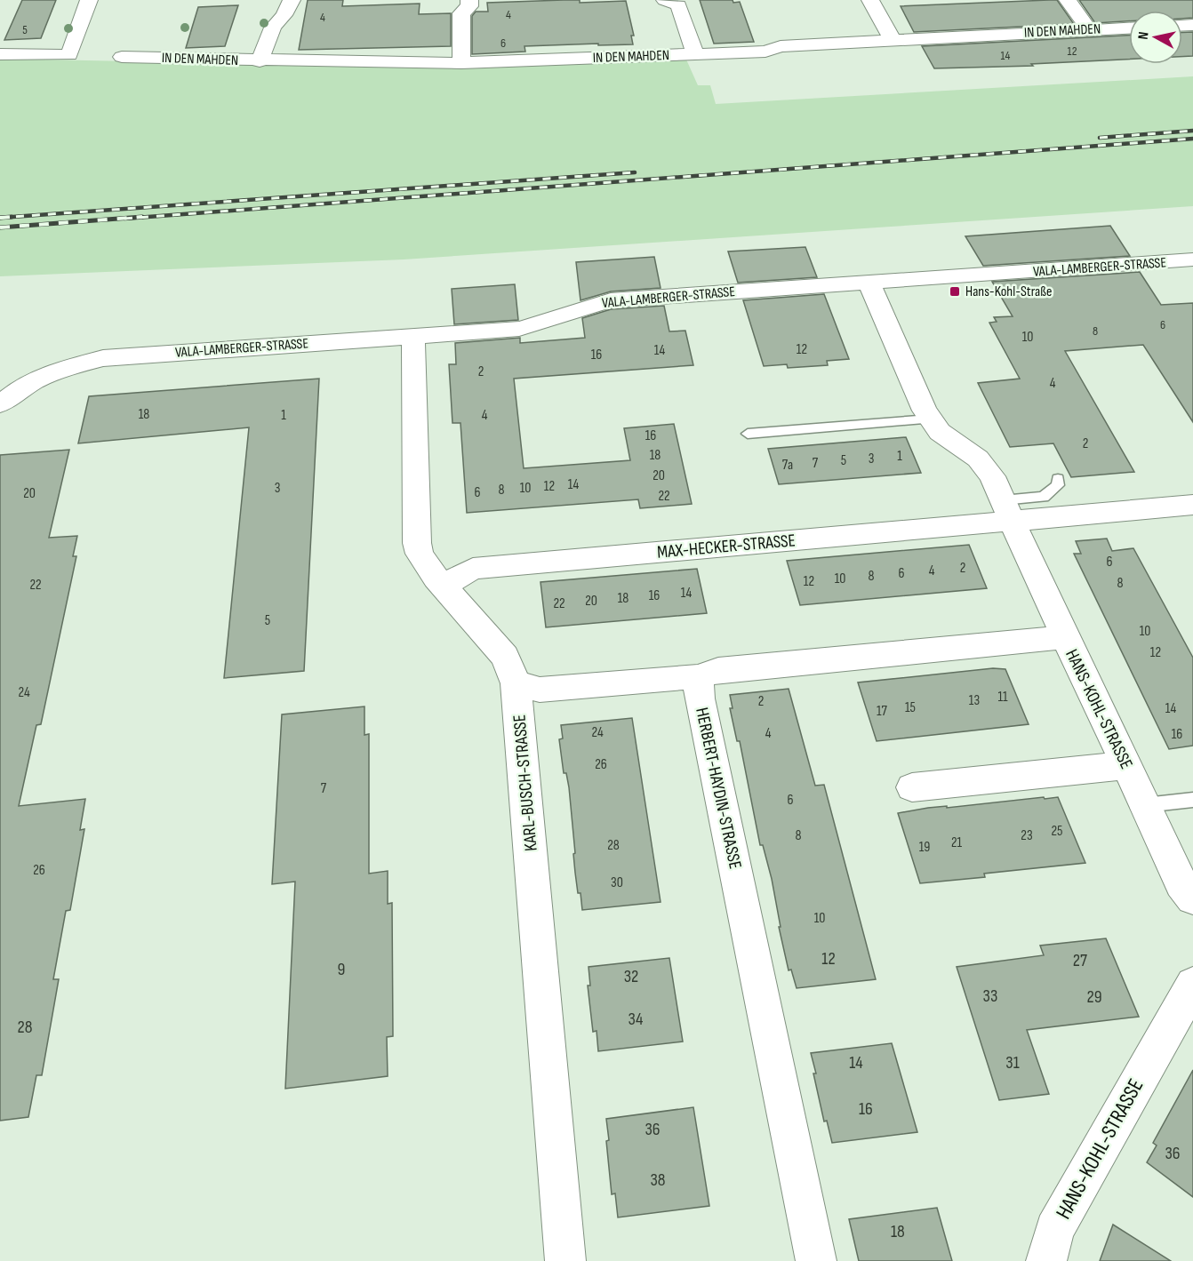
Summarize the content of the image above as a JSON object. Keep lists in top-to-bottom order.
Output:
{
  "streets": {
    "street": [
      "IN DEN MAHDEN",
      "VALA-LAMBERGER-STRASSE",
      "MAX-HECKER-STRASSE",
      "HANS-KOHL-STRASSE",
      "KARL-BUSCH-STRASSE",
      "HERBERT-HAYDIN-STRASSE"
    ]
  },
  "crossings": [
    ["VALA-LAMBERGER-STRASSE", "HANS-KOHL-STRASSE"],
    ["VALA-LAMBERGER-STRASSE", "KARL-BUSCH-STRASSE"],
    ["MAX-HECKER-STRASSE", "HANS-KOHL-STRASSE"],
    ["MAX-HECKER-STRASSE", "KARL-BUSCH-STRASSE"]
  ],
  "places": {
    "transit": ["Hans-Kohl-Straße"]
  },
  "house_numbers": [
    "4",
    "4",
    "5",
    "6",
    "12",
    "14",
    "6",
    "8",
    "10",
    "12",
    "14",
    "16",
    "2",
    "4",
    "18",
    "1",
    "4",
    "16",
    "2",
    "18",
    "1",
    "3",
    "5",
    "7",
    "7a",
    "20",
    "14",
    "12",
    "3",
    "10",
    "8",
    "6",
    "20",
    "22",
    "6",
    "2",
    "4",
    "6",
    "8",
    "10",
    "12",
    "8",
    "22",
    "14",
    "16",
    "18",
    "20",
    "22",
    "5",
    "10",
    "12",
    "24",
    "11",
    "13",
    "2",
    "15",
    "14",
    "17",
    "24",
    "4",
    "16",
    "26",
    "7",
    "6",
    "25",
    "8",
    "23",
    "21",
    "28",
    "19",
    "26",
    "30",
    "10",
    "12",
    "27",
    "9",
    "32",
    "33",
    "29",
    "34",
    "28",
    "14",
    "31",
    "16",
    "36",
    "36",
    "38",
    "18"
  ],
  "north": "left"
}
